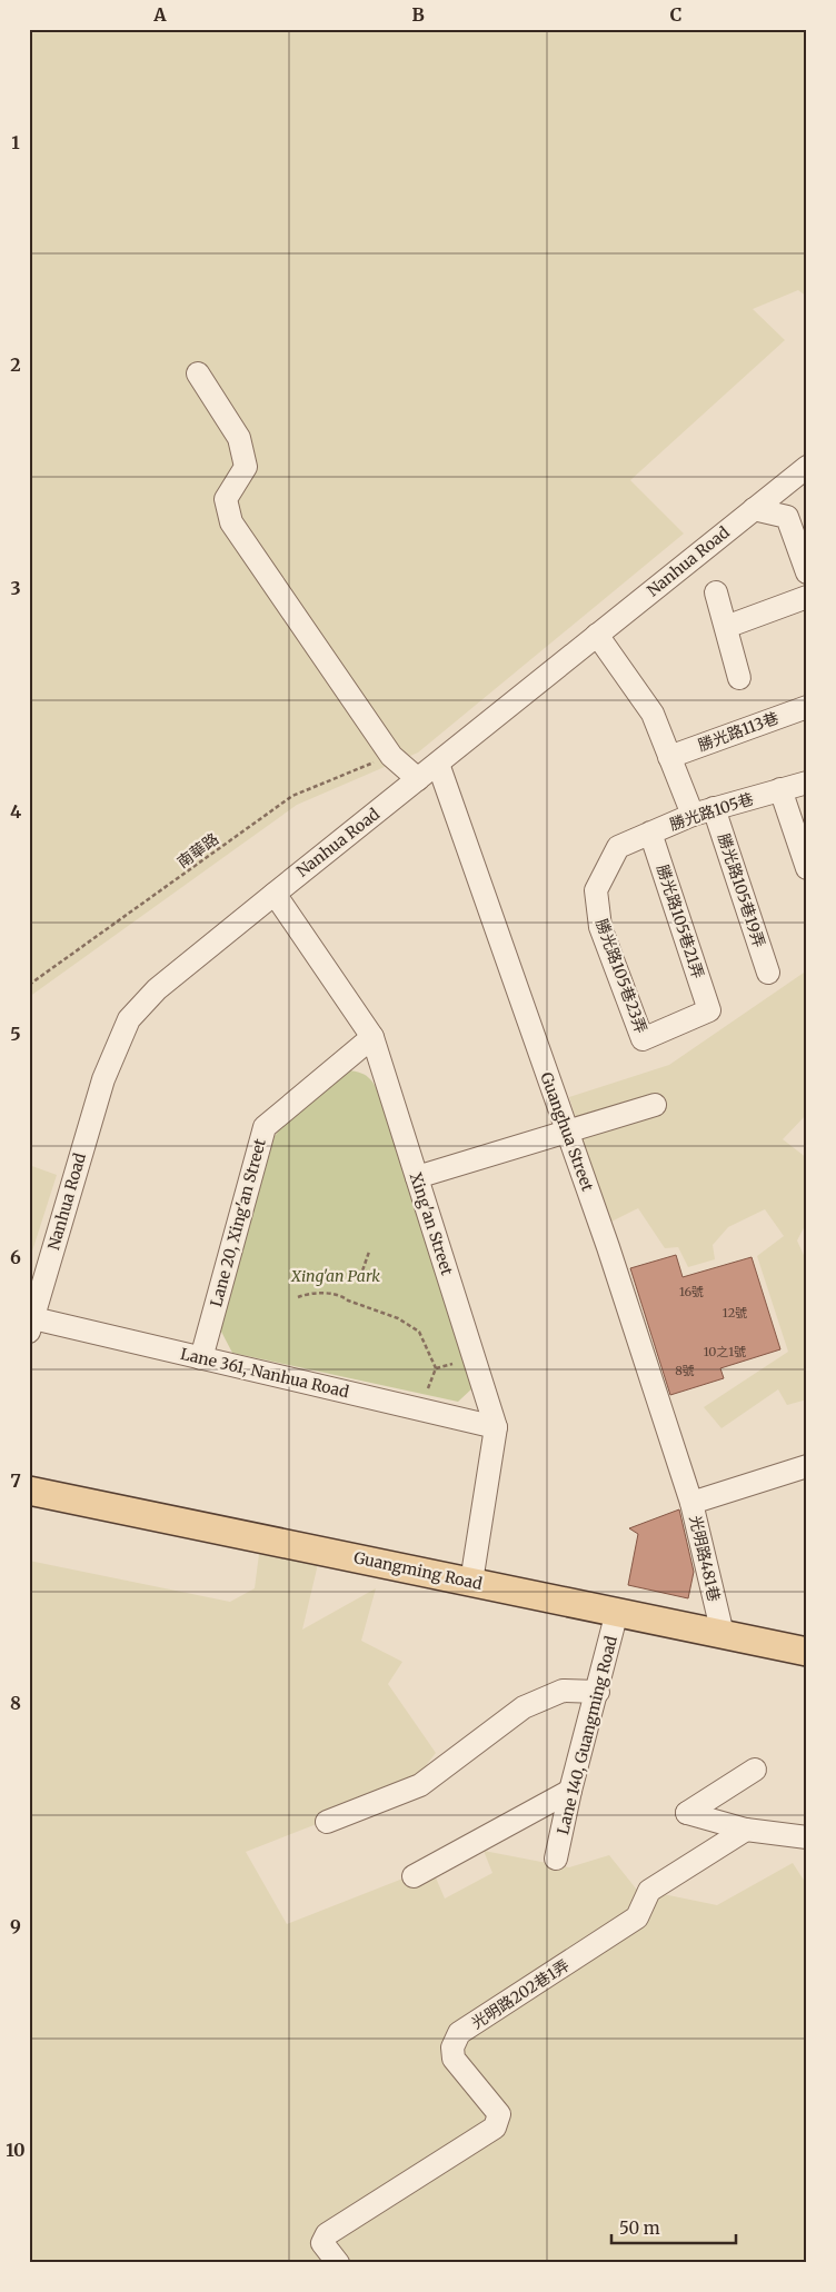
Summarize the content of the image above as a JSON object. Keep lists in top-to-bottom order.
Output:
{
  "streets": {
    "main road": ["Guangming Road"],
    "street": [
      "Nanhua Road",
      "勝光路113巷",
      "勝光路105巷",
      "勝光路105巷19弄",
      "勝光路105巷21弄",
      "勝光路105巷23弄",
      "Guanghua Street",
      "Lane 20, Xing'an Street",
      "Xing'an Street",
      "Lane 361, Nanhua Road",
      "光明路481巷",
      "Lane 140, Guangming Road",
      "光明路202巷1弄"
    ],
    "path": ["南華路"]
  },
  "crossings": [
    ["Nanhua Road", "Guanghua Street"],
    ["Nanhua Road", "Xing'an Street"],
    ["Nanhua Road", "Lane 361, Nanhua Road"],
    ["勝光路105巷", "勝光路105巷19弄"],
    ["勝光路105巷", "勝光路105巷21弄"],
    ["勝光路105巷", "勝光路105巷23弄"],
    ["勝光路105巷21弄", "勝光路105巷23弄"],
    ["Guanghua Street", "光明路481巷"],
    ["Lane 20, Xing'an Street", "Xing'an Street"],
    ["Lane 20, Xing'an Street", "Lane 361, Nanhua Road"],
    ["Xing'an Street", "Lane 361, Nanhua Road"],
    ["Xing'an Street", "Guangming Road"],
    ["光明路481巷", "Guangming Road"],
    ["Guangming Road", "Lane 140, Guangming Road"]
  ],
  "parks": ["Xing'an Park"],
  "house_numbers": [
    "16號",
    "12號",
    "10之1號",
    "8號"
  ],
  "scale_bar": "50 m",
  "grid": {
    "columns": ["A", "B", "C"],
    "rows": [
      "1",
      "2",
      "3",
      "4",
      "5",
      "6",
      "7",
      "8",
      "9",
      "10"
    ]
  }
}
